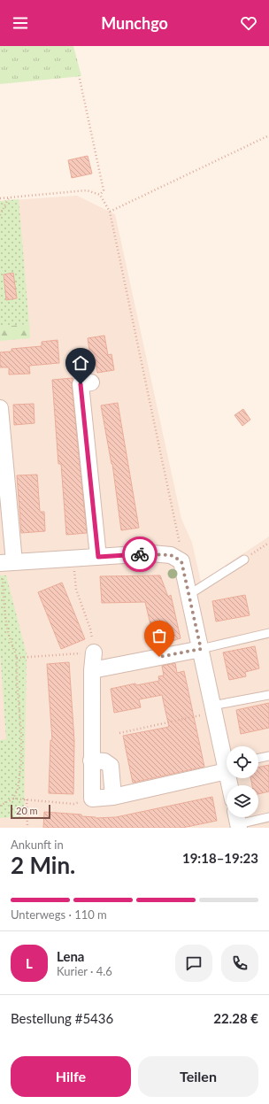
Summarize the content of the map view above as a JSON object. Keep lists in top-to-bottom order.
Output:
{
  "scale_bar": "20 m",
  "page": {
    "header": "Munchgo",
    "scale": "20 m",
    "heading": ["2 Min.", "Ankunft in", "19:18–19:23"],
    "panel": [
      "Lena",
      "Kurier · 4.6",
      "Bestellung #5436",
      "22.28 €"
    ],
    "bar": "Unterwegs · 110 m",
    "round": "L",
    "buttons": ["Hilfe", "Teilen"]
  }
}
